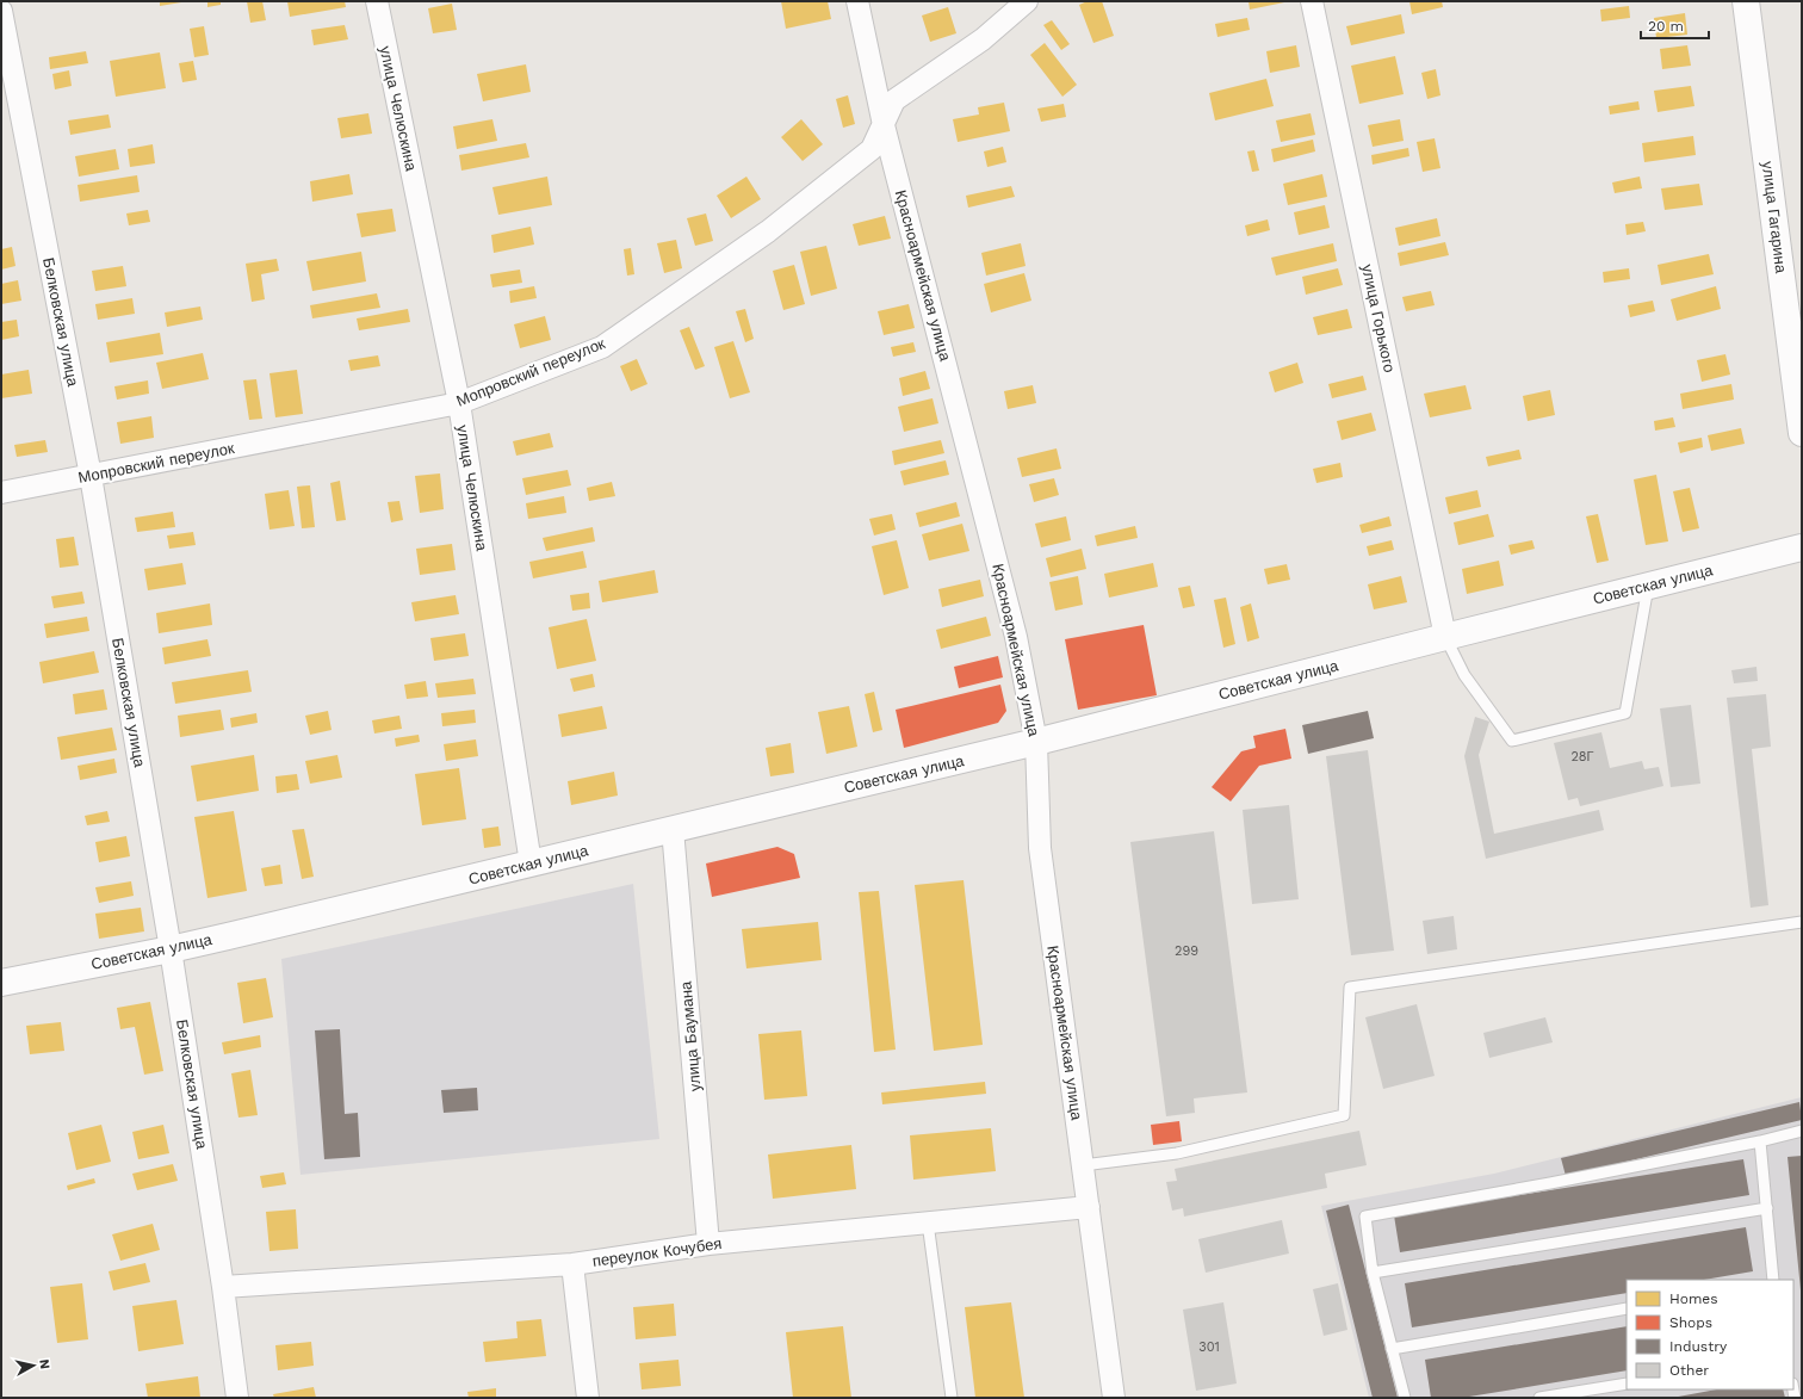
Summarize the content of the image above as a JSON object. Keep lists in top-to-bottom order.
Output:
{
  "streets": {
    "street": [
      "улица Челюскина",
      "улица Гагарина",
      "Красноармейская улица",
      "улица Горького",
      "Белковская улица",
      "Мопровский переулок",
      "Советская улица",
      "улица Баумана",
      "переулок Кочубея"
    ]
  },
  "crossings": [
    ["улица Челюскина", "Мопровский переулок"],
    ["улица Челюскина", "Советская улица"],
    ["Красноармейская улица", "Мопровский переулок"],
    ["Красноармейская улица", "Советская улица"],
    ["Красноармейская улица", "переулок Кочубея"],
    ["улица Горького", "Советская улица"],
    ["Белковская улица", "Мопровский переулок"],
    ["Белковская улица", "Советская улица"],
    ["Белковская улица", "переулок Кочубея"],
    ["Советская улица", "улица Баумана"],
    ["улица Баумана", "переулок Кочубея"]
  ],
  "house_numbers": ["28Г", "299", "301"],
  "legend": [
    "Homes",
    "Shops",
    "Industry",
    "Other"
  ],
  "scale_bar": "20 m",
  "north": "right"
}
